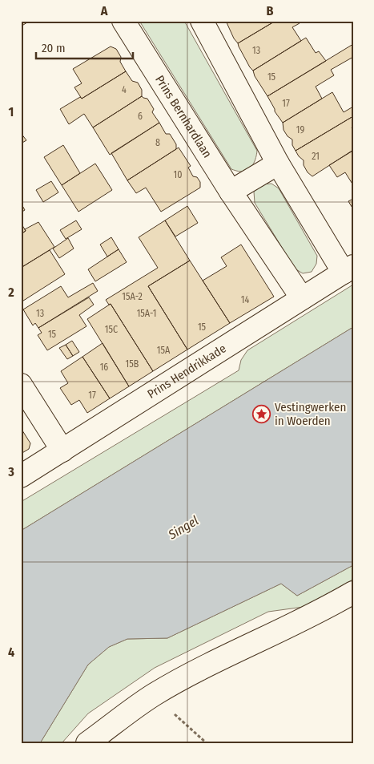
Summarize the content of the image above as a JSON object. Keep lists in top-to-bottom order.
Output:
{
  "streets": {
    "street": ["Prins Bernhardlaan", "Prins Hendrikkade"]
  },
  "crossings": [
    ["Prins Bernhardlaan", "Prins Hendrikkade"]
  ],
  "water": ["Singel"],
  "places": {
    "place": ["Vestingwerken in Woerden"]
  },
  "house_numbers": [
    "13",
    "15",
    "4",
    "17",
    "6",
    "19",
    "8",
    "21",
    "10",
    "15A-2",
    "14",
    "13",
    "15A-1",
    "15",
    "15C",
    "15",
    "15A",
    "15B",
    "16",
    "17"
  ],
  "scale_bar": "20 m",
  "grid": {
    "columns": ["A", "B"],
    "rows": [
      "1",
      "2",
      "3",
      "4"
    ]
  }
}
